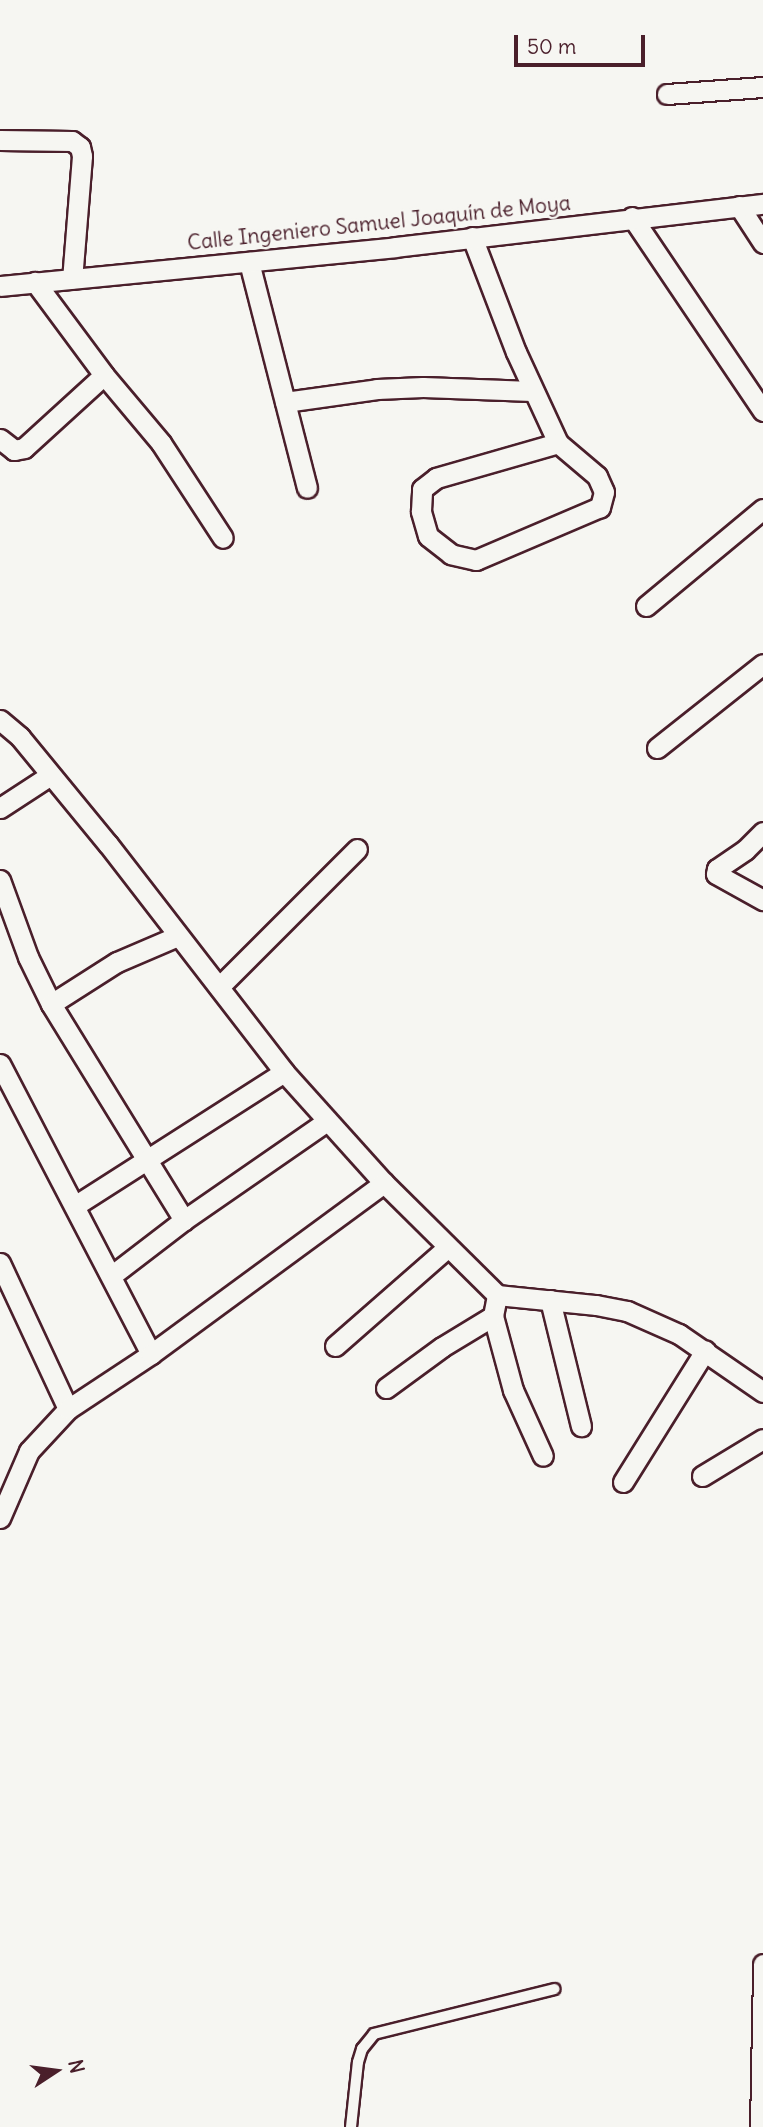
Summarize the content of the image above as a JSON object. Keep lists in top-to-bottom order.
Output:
{
  "streets": {
    "street": ["Calle Ingeniero Samuel Joaquín de Moya"]
  },
  "scale_bar": "50 m",
  "north": "right"
}
